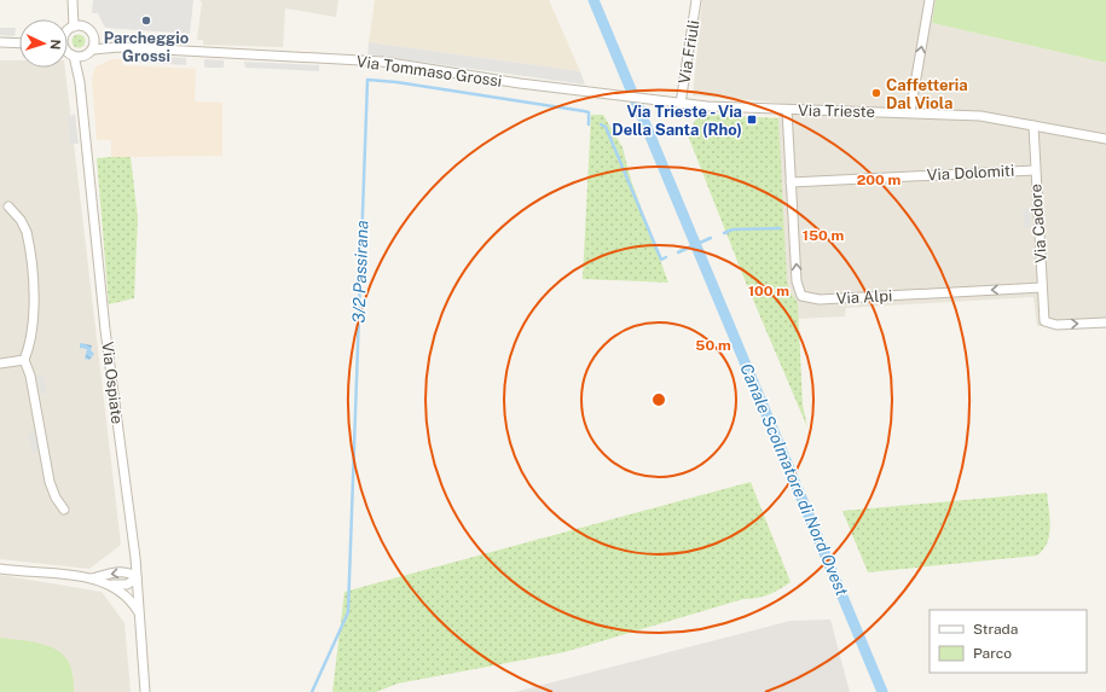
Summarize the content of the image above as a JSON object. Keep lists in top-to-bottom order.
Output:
{
  "streets": {
    "street": [
      "Via Friuli",
      "Via Tommaso Grossi",
      "Via Trieste",
      "Via Dolomiti",
      "Via Cadore",
      "Via Alpi",
      "Via Ospiate"
    ]
  },
  "crossings": [
    ["Via Friuli", "Via Tommaso Grossi"],
    ["Via Friuli", "Via Trieste"],
    ["Via Tommaso Grossi", "Via Trieste"],
    ["Via Trieste", "Via Cadore"],
    ["Via Dolomiti", "Via Cadore"],
    ["Via Dolomiti", "Via Alpi"],
    ["Via Cadore", "Via Alpi"]
  ],
  "water": ["3/2 Passirana", "Canale Scolmatore di Nord Ovest"],
  "places": {
    "other": ["Parcheggio Grossi", "Caffetteria Dal Viola"],
    "transit": ["Via Trieste - Via Della Santa (Rho)"]
  },
  "legend": ["Strada", "Parco"],
  "north": "right",
  "rings": [
    "200 m",
    "150 m",
    "100 m",
    "50 m"
  ]
}
